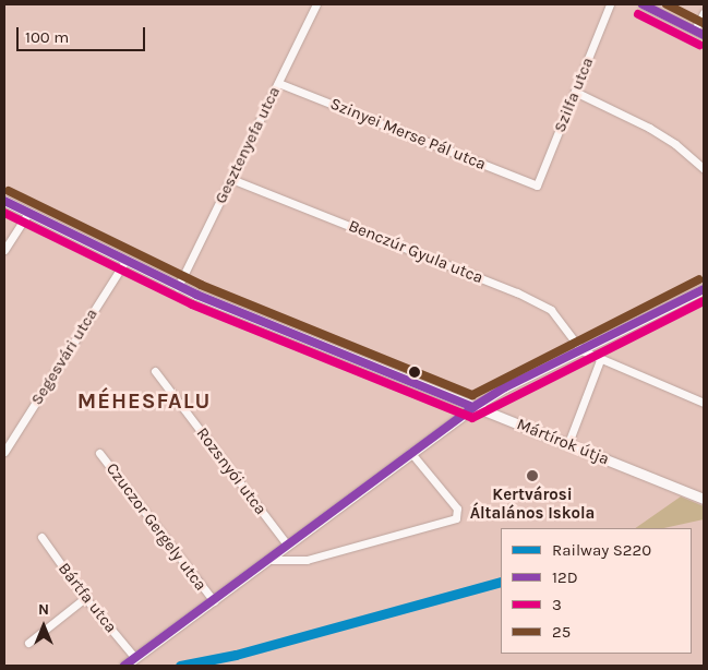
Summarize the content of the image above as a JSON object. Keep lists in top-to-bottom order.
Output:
{
  "streets": {
    "street": [
      "Szilfa utca",
      "Szinyei Merse Pál utca",
      "Gesztenyefa utca",
      "Benczúr Gyula utca",
      "Segesvári utca",
      "Mártírok útja",
      "Rozsnyói utca",
      "Czuczor Gergely utca",
      "Bártfa utca"
    ]
  },
  "crossings": [
    ["Szilfa utca", "Szinyei Merse Pál utca"],
    ["Szinyei Merse Pál utca", "Gesztenyefa utca"],
    ["Gesztenyefa utca", "Benczúr Gyula utca"],
    ["Gesztenyefa utca", "Mártírok útja"],
    ["Segesvári utca", "Mártírok útja"]
  ],
  "districts": ["MÉHESFALU"],
  "places": ["Kertvárosi Általános Iskola"],
  "lines": [
    "transit line 12D",
    "transit line 25",
    "transit line 3",
    "rail line S220"
  ],
  "legend": [
    "Railway S220",
    "12D",
    "3",
    "25"
  ],
  "scale_bar": "100 m",
  "north": "top"
}
